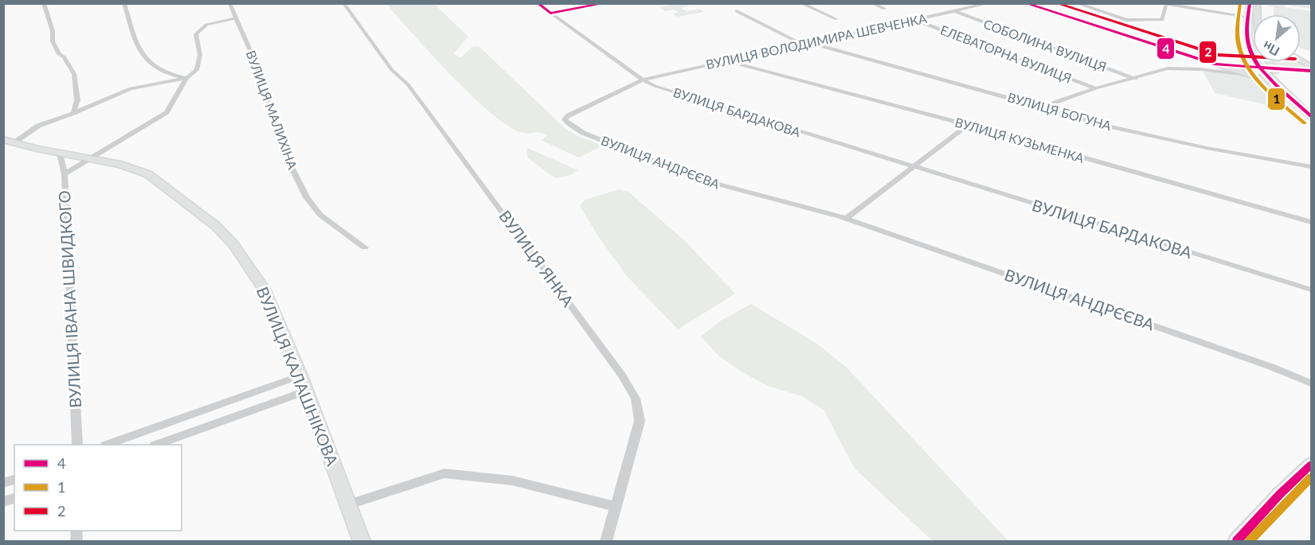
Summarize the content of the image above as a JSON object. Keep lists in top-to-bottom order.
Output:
{
  "streets": {
    "street": [
      "ВУЛИЦЯ ВОЛОДИМИРА ШЕВЧЕНКА",
      "СОБОЛИНА ВУЛИЦЯ",
      "ЕЛЕВАТОРНА ВУЛИЦЯ",
      "ВУЛИЦЯ МАЛИХІНА",
      "ВУЛИЦЯ БОГУНА",
      "ВУЛИЦЯ БАРДАКОВА",
      "ВУЛИЦЯ КУЗЬМЕНКА",
      "ВУЛИЦЯ АНДРЄЄВА",
      "ВУЛИЦЯ ЯНКА",
      "ВУЛИЦЯ ІВАНА ШВИДКОГО",
      "ВУЛИЦЯ КАЛАШНІКОВА"
    ]
  },
  "crossings": [
    ["ВУЛИЦЯ ВОЛОДИМИРА ШЕВЧЕНКА", "СОБОЛИНА ВУЛИЦЯ"],
    ["ВУЛИЦЯ ВОЛОДИМИРА ШЕВЧЕНКА", "ЕЛЕВАТОРНА ВУЛИЦЯ"],
    ["ВУЛИЦЯ ВОЛОДИМИРА ШЕВЧЕНКА", "ВУЛИЦЯ БОГУНА"],
    ["ВУЛИЦЯ ВОЛОДИМИРА ШЕВЧЕНКА", "ВУЛИЦЯ БАРДАКОВА"],
    ["ВУЛИЦЯ ВОЛОДИМИРА ШЕВЧЕНКА", "ВУЛИЦЯ КУЗЬМЕНКА"],
    ["ВУЛИЦЯ ВОЛОДИМИРА ШЕВЧЕНКА", "ВУЛИЦЯ АНДРЄЄВА"],
    ["ВУЛИЦЯ БАРДАКОВА", "ВУЛИЦЯ АНДРЄЄВА"],
    ["ВУЛИЦЯ ІВАНА ШВИДКОГО", "ВУЛИЦЯ КАЛАШНІКОВА"]
  ],
  "lines": ["transit line 4", "transit line 1", "transit line 2"],
  "legend": ["4", "1", "2"],
  "north": "bottom left"
}
